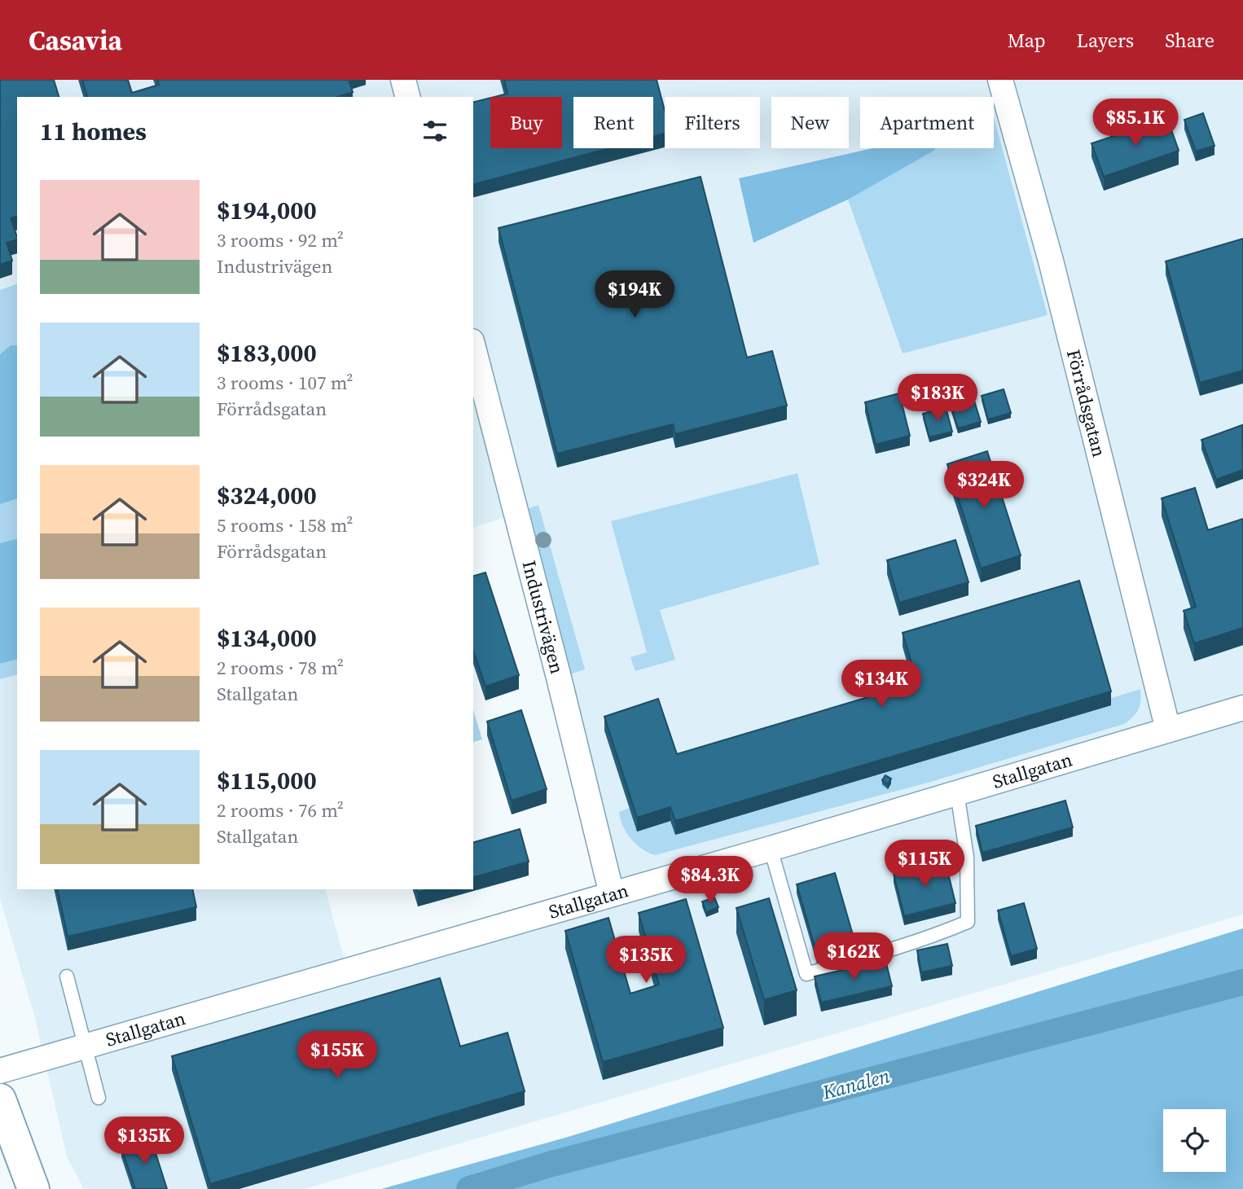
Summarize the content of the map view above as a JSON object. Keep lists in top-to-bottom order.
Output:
{
  "streets": {
    "street": ["Förrådsgatan", "Industrivägen", "Stallgatan"]
  },
  "crossings": [
    ["Förrådsgatan", "Stallgatan"],
    ["Industrivägen", "Stallgatan"]
  ],
  "water": ["Kanalen"],
  "page": {
    "header": "Casavia",
    "nav": ["Map", "Layers", "Share"],
    "chip": [
      "Buy",
      "Rent",
      "Filters",
      "New",
      "Apartment"
    ],
    "heading": "11 homes",
    "price": [
      "$85.1K",
      "$194K",
      "$183K",
      "$324K",
      "$134K",
      "$115K",
      "$84.3K",
      "$162K",
      "$135K",
      "$155K",
      "$135K"
    ],
    "list": [
      {
        "name": "$194,000",
        "note": "3 rooms · 92 m² · Industrivägen"
      },
      {
        "name": "$183,000",
        "note": "3 rooms · 107 m² · Förrådsgatan"
      },
      {
        "name": "$324,000",
        "note": "5 rooms · 158 m² · Förrådsgatan"
      },
      {
        "name": "$134,000",
        "note": "2 rooms · 78 m² · Stallgatan"
      },
      {
        "name": "$115,000",
        "note": "2 rooms · 76 m² · Stallgatan"
      }
    ]
  }
}
